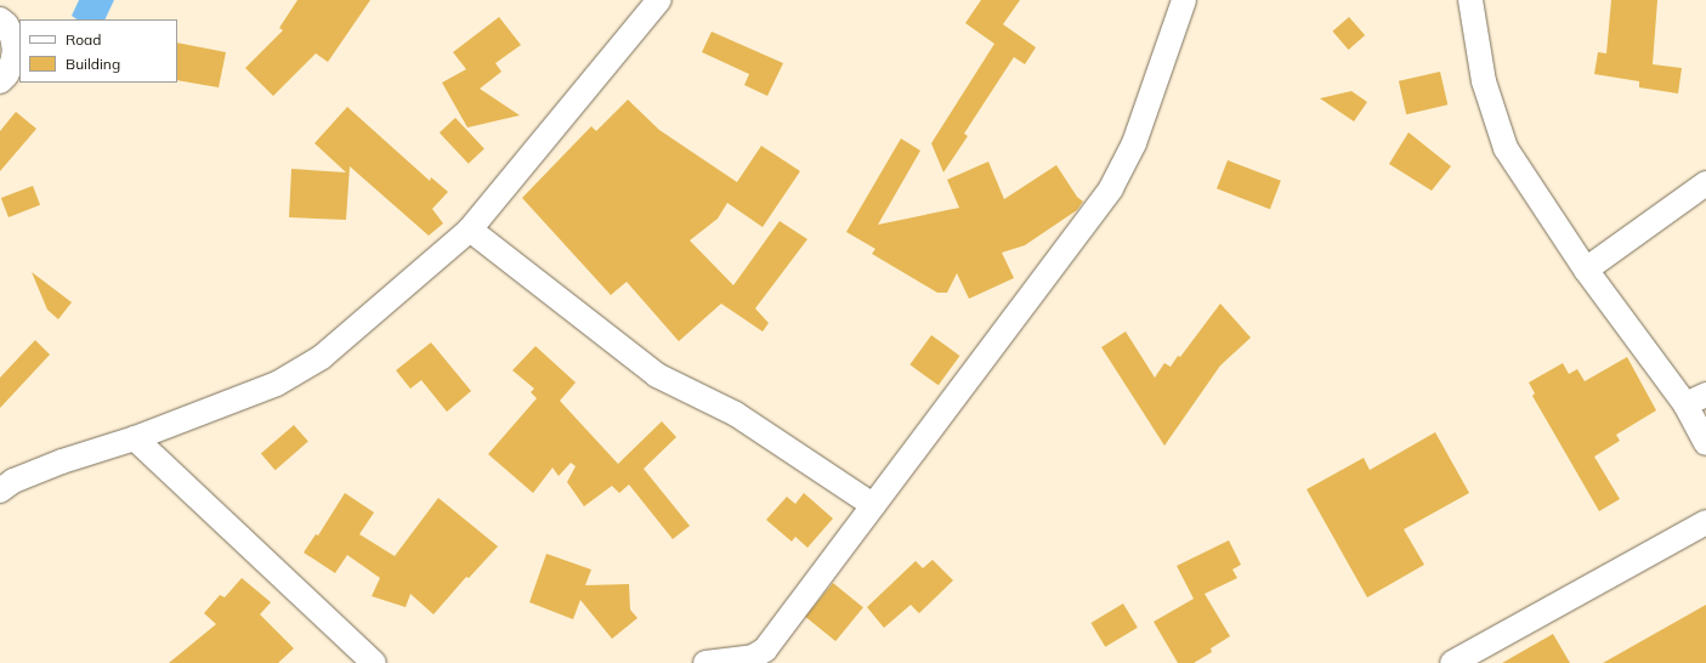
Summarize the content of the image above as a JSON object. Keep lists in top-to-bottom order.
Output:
{
  "legend": ["Road", "Building"]
}
